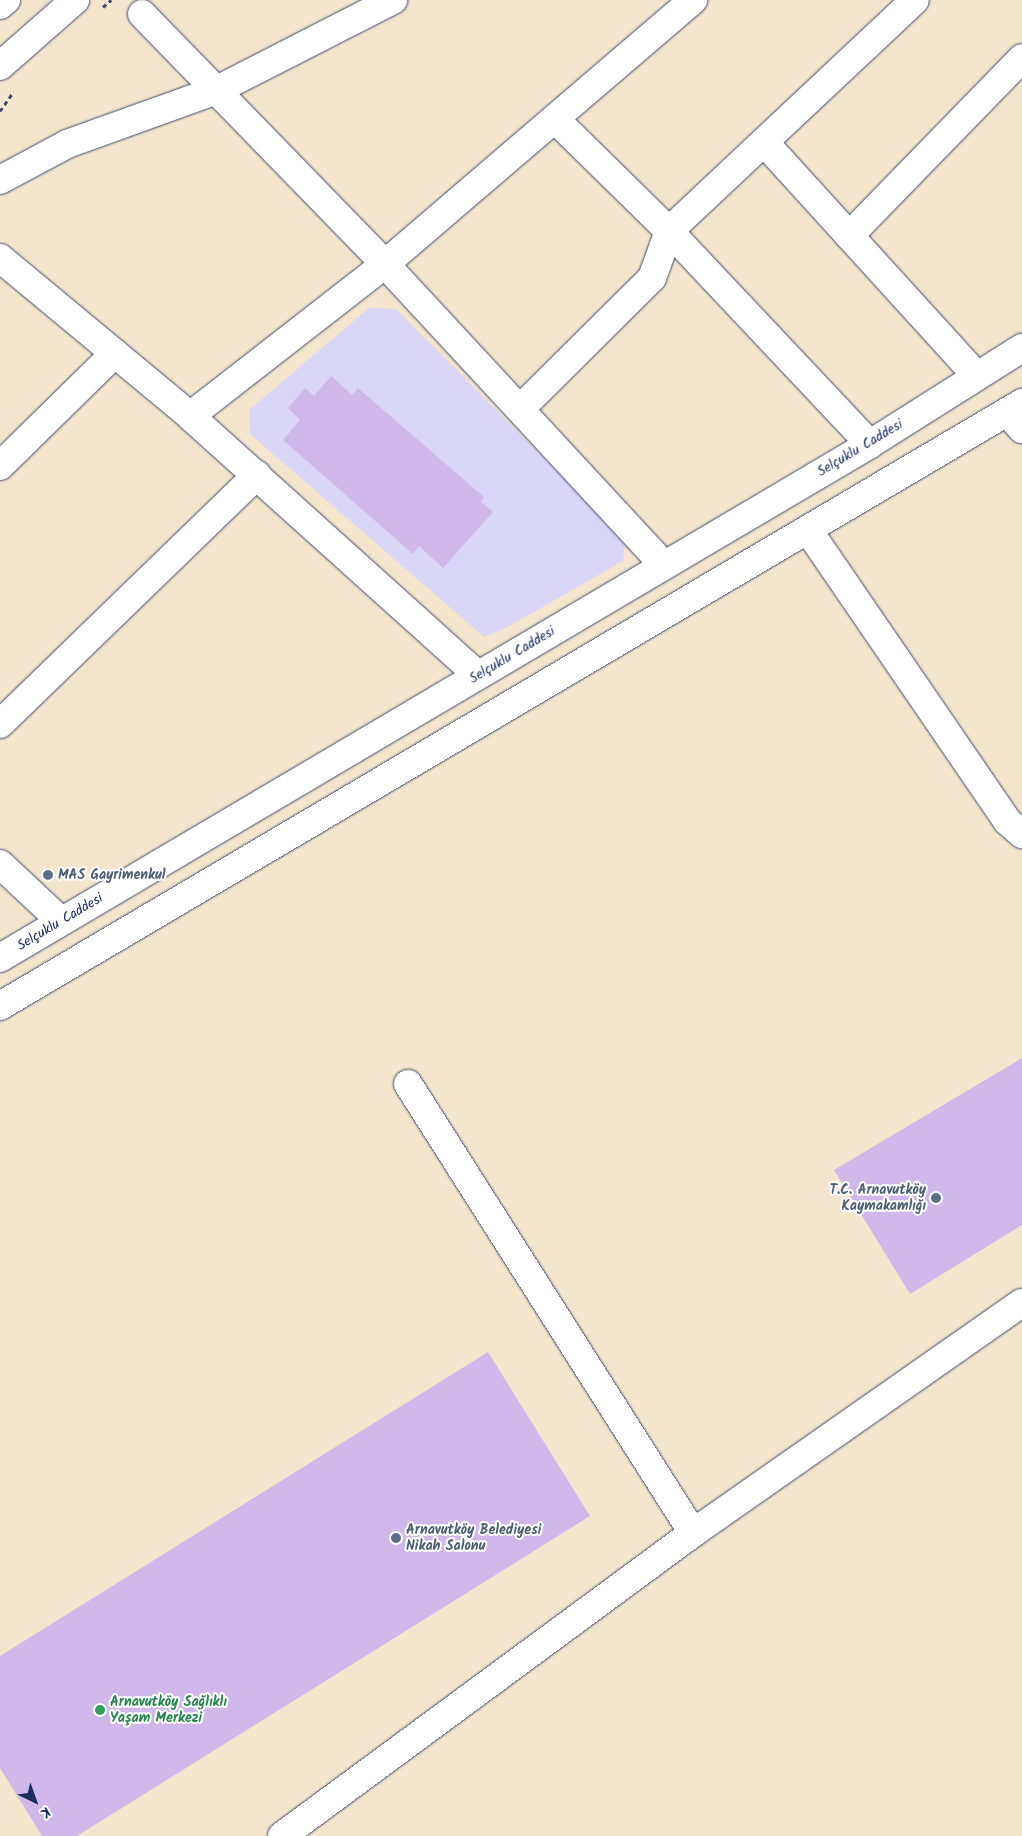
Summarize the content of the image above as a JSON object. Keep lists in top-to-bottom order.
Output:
{
  "streets": {
    "main road": ["Selçuklu Caddesi"]
  },
  "places": [
    "MAS Gayrimenkul",
    "T.C. Arnavutköy Kaymakamlığı",
    "Arnavutköy Belediyesi Nikah Salonu",
    "Arnavutköy Sağlıklı Yaşam Merkezi"
  ],
  "north": "bottom right"
}
